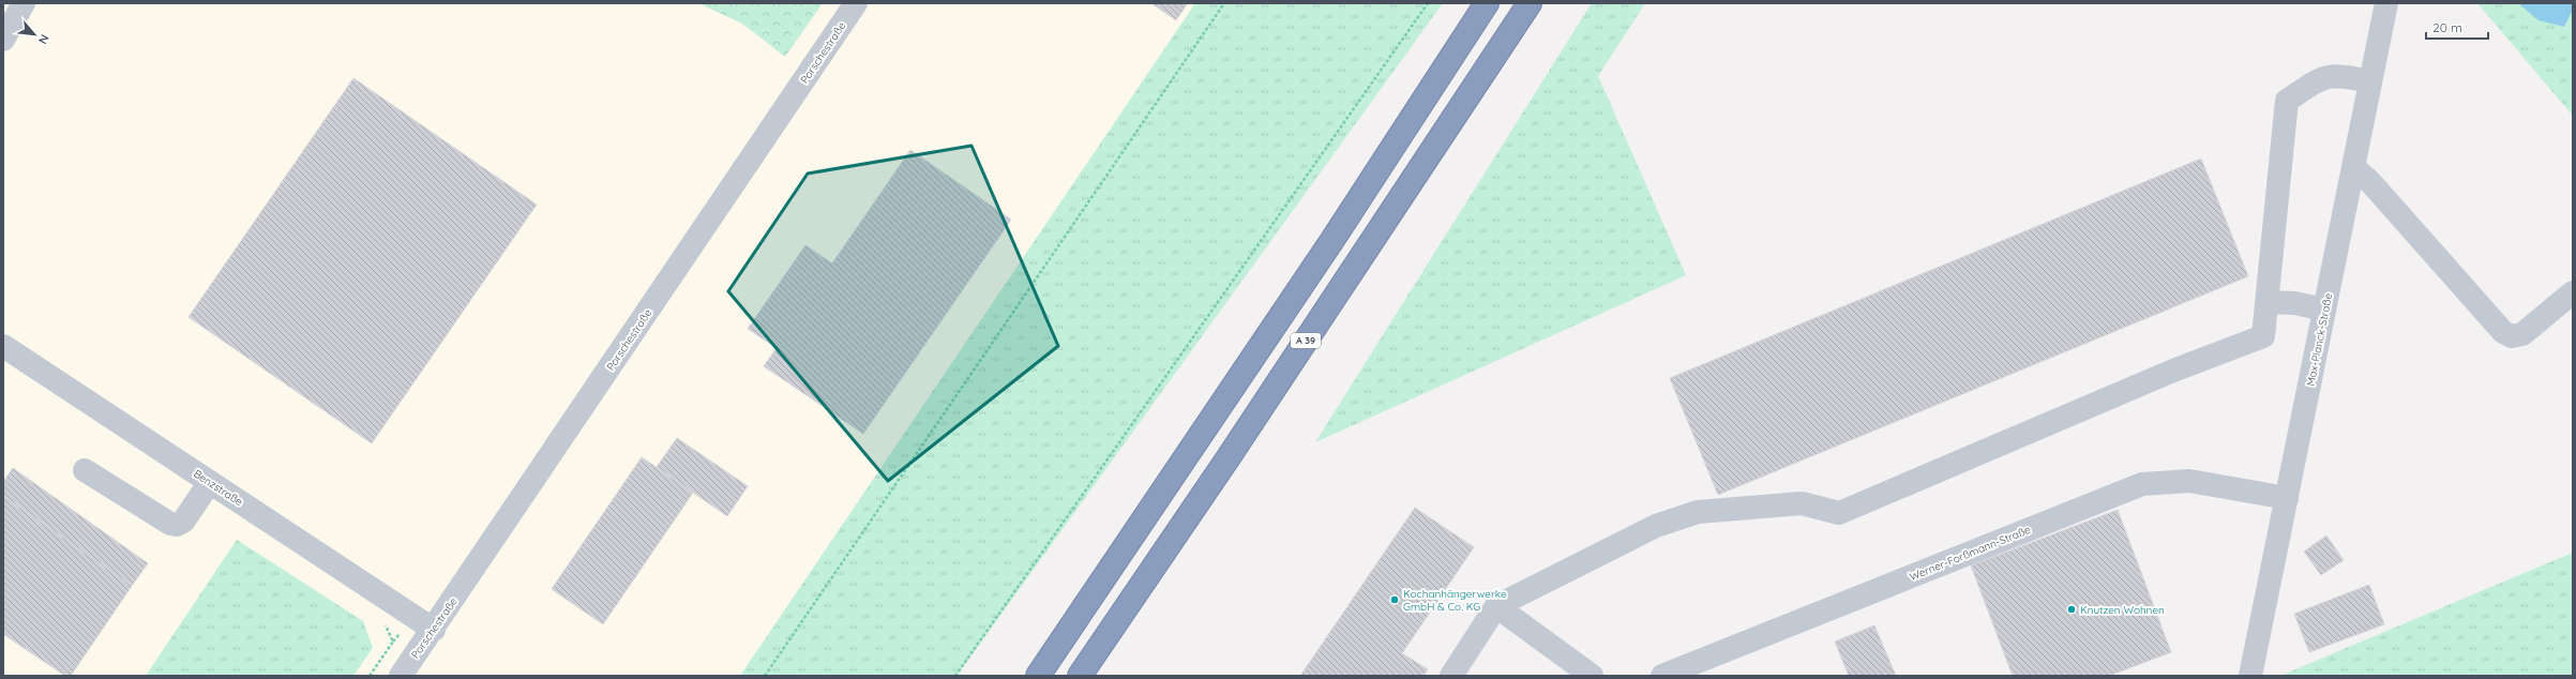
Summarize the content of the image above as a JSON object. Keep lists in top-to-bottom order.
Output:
{
  "streets": {
    "highway": ["A 39"],
    "street": [
      "Porschestraße",
      "Max-Planck-Straße",
      "Benzstraße",
      "Werner-Forßmann-Straße"
    ]
  },
  "crossings": [
    ["Porschestraße", "Benzstraße"],
    ["Max-Planck-Straße", "Werner-Forßmann-Straße"]
  ],
  "places": ["Kochanhängerwerke GmbH & Co. KG", "Knutzen Wohnen"],
  "scale_bar": "20 m",
  "north": "bottom right"
}
